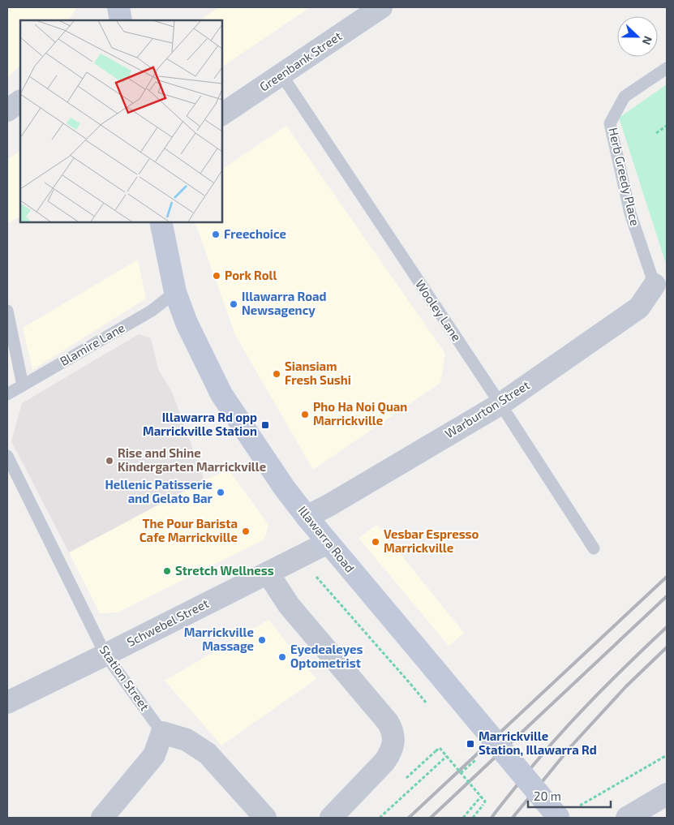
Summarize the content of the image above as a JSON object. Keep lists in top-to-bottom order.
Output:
{
  "streets": {
    "main road": ["Illawarra Road"],
    "street": ["Greenbank Street", "Warburton Street", "Schwebel Street"],
    "lane": [
      "Herb Greedy Place",
      "Wooley Lane",
      "Blamire Lane",
      "Station Street"
    ]
  },
  "crossings": [
    ["Greenbank Street", "Wooley Lane"],
    ["Herb Greedy Place", "Warburton Street"],
    ["Wooley Lane", "Warburton Street"],
    ["Blamire Lane", "Illawarra Road"],
    ["Warburton Street", "Illawarra Road"],
    ["Illawarra Road", "Schwebel Street"],
    ["Schwebel Street", "Station Street"]
  ],
  "places": {
    "other": [
      "Freechoice",
      "Pork Roll",
      "Illawarra Road Newsagency",
      "Siansiam Fresh Sushi",
      "Pho Ha Noi Quan Marrickville",
      "Rise and Shine Kindergarten Marrickville",
      "Hellenic Patisserie and Gelato Bar",
      "The Pour Barista Cafe Marrickville",
      "Vesbar Espresso Marrickville",
      "Stretch Wellness",
      "Marrickville Massage",
      "Eyedealeyes Optometrist"
    ],
    "transit": ["Illawarra Rd opp Marrickville Station", "Marrickville Station, Illawarra Rd"]
  },
  "scale_bar": "20 m",
  "north": "right"
}
